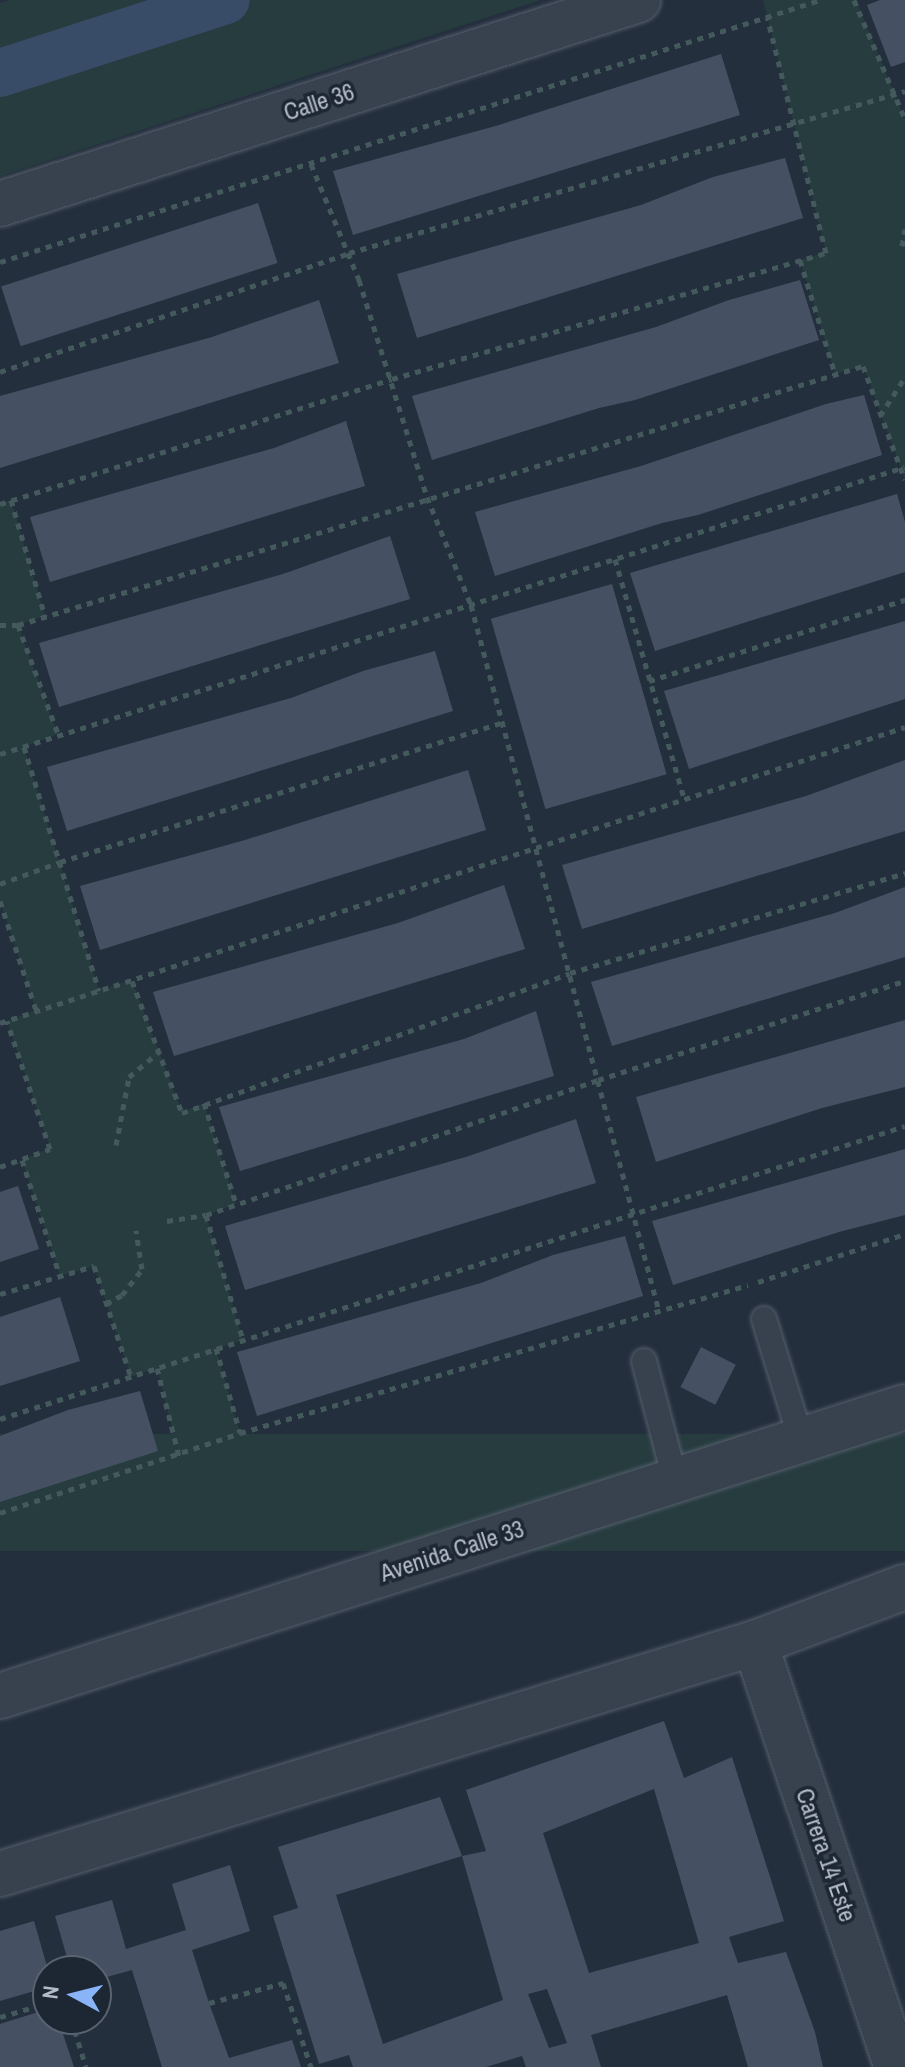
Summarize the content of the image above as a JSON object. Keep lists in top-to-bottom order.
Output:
{
  "streets": {
    "street": ["Calle 36", "Avenida Calle 33", "Carrera 14 Este"]
  },
  "north": "left"
}
